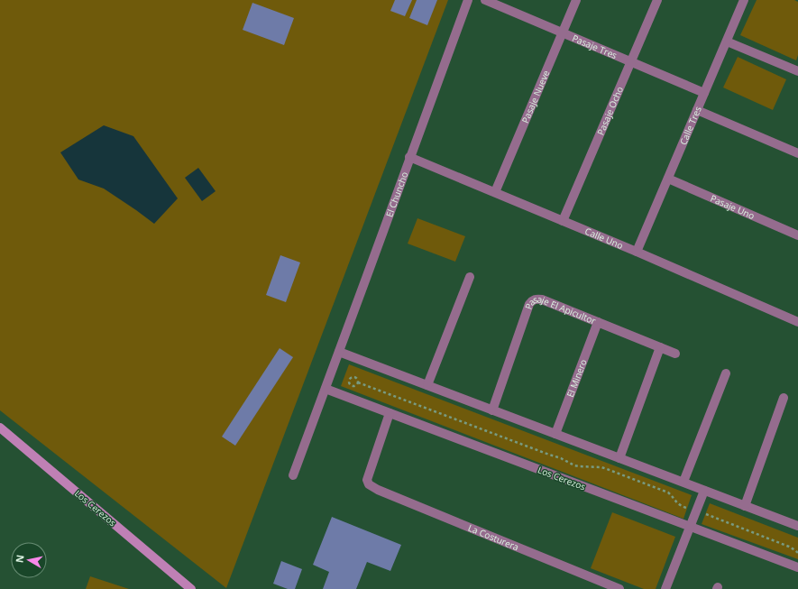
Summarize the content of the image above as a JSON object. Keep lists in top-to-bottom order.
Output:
{
  "streets": {
    "street": [
      "Pasaje Tres",
      "Pasaje Nueve",
      "Pasaje Ocho",
      "Calle Tres",
      "El Chuncho",
      "Pasaje Uno",
      "Calle Uno",
      "Pasaje El Apicultor",
      "El Minero",
      "Los Cerezos",
      "La Costurera"
    ]
  },
  "crossings": [
    ["Pasaje Tres", "Pasaje Nueve"],
    ["Pasaje Tres", "Pasaje Ocho"],
    ["Pasaje Tres", "Calle Tres"],
    ["Pasaje Nueve", "Calle Uno"],
    ["Pasaje Ocho", "Calle Uno"],
    ["Calle Tres", "Pasaje Uno"],
    ["Calle Tres", "Calle Uno"],
    ["El Chuncho", "Calle Uno"],
    ["El Chuncho", "Los Cerezos"],
    ["Pasaje El Apicultor", "El Minero"],
    ["Los Cerezos", "La Costurera"]
  ],
  "north": "left"
}
